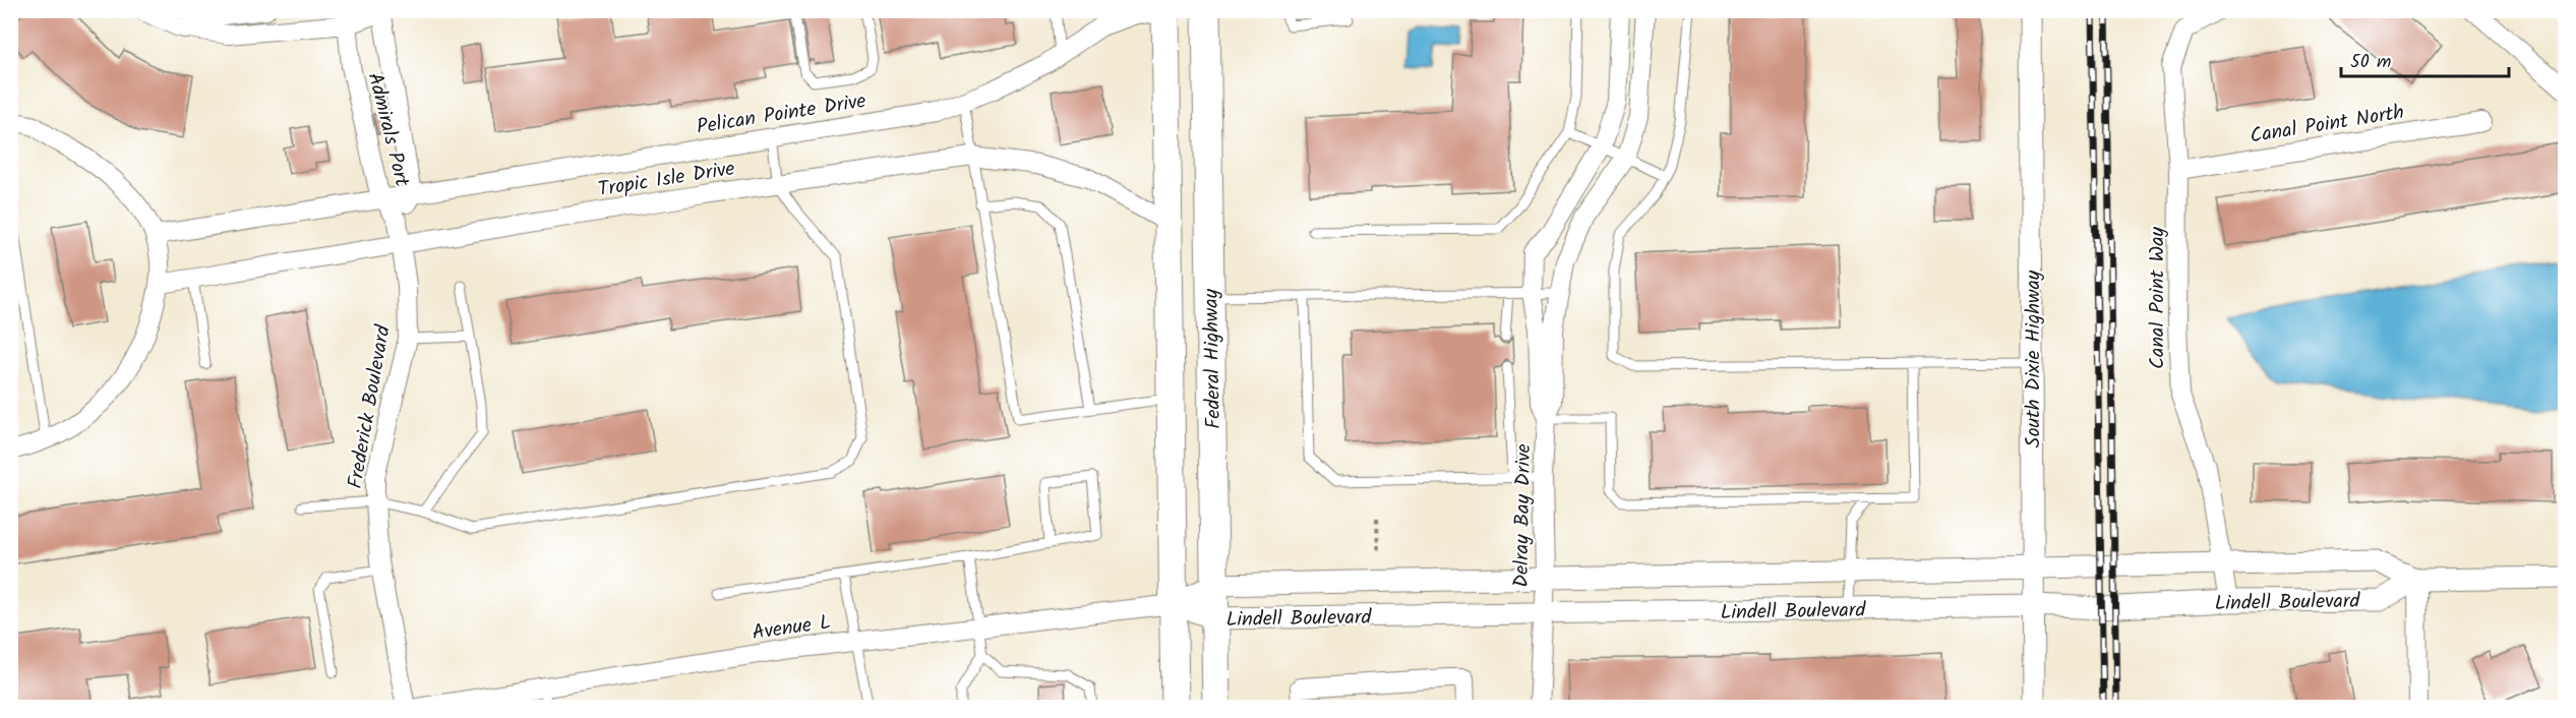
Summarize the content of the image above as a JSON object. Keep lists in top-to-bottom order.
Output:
{
  "streets": {
    "main road": ["Federal Highway"],
    "street": [
      "Pelican Pointe Drive",
      "Canal Point North",
      "Admirals Port",
      "Tropic Isle Drive",
      "Canal Point Way",
      "South Dixie Highway",
      "Frederick Boulevard",
      "Delray Bay Drive",
      "Lindell Boulevard",
      "Avenue L"
    ]
  },
  "crossings": [
    ["Pelican Pointe Drive", "Admirals Port"],
    ["Pelican Pointe Drive", "Federal Highway"],
    ["Canal Point North", "Canal Point Way"],
    ["Admirals Port", "Frederick Boulevard"],
    ["Tropic Isle Drive", "Federal Highway"],
    ["Tropic Isle Drive", "Frederick Boulevard"],
    ["Canal Point Way", "Lindell Boulevard"],
    ["Federal Highway", "Lindell Boulevard"],
    ["Federal Highway", "Avenue L"],
    ["South Dixie Highway", "Lindell Boulevard"],
    ["Delray Bay Drive", "Lindell Boulevard"],
    ["Lindell Boulevard", "Avenue L"]
  ],
  "scale_bar": "50 m"
}
